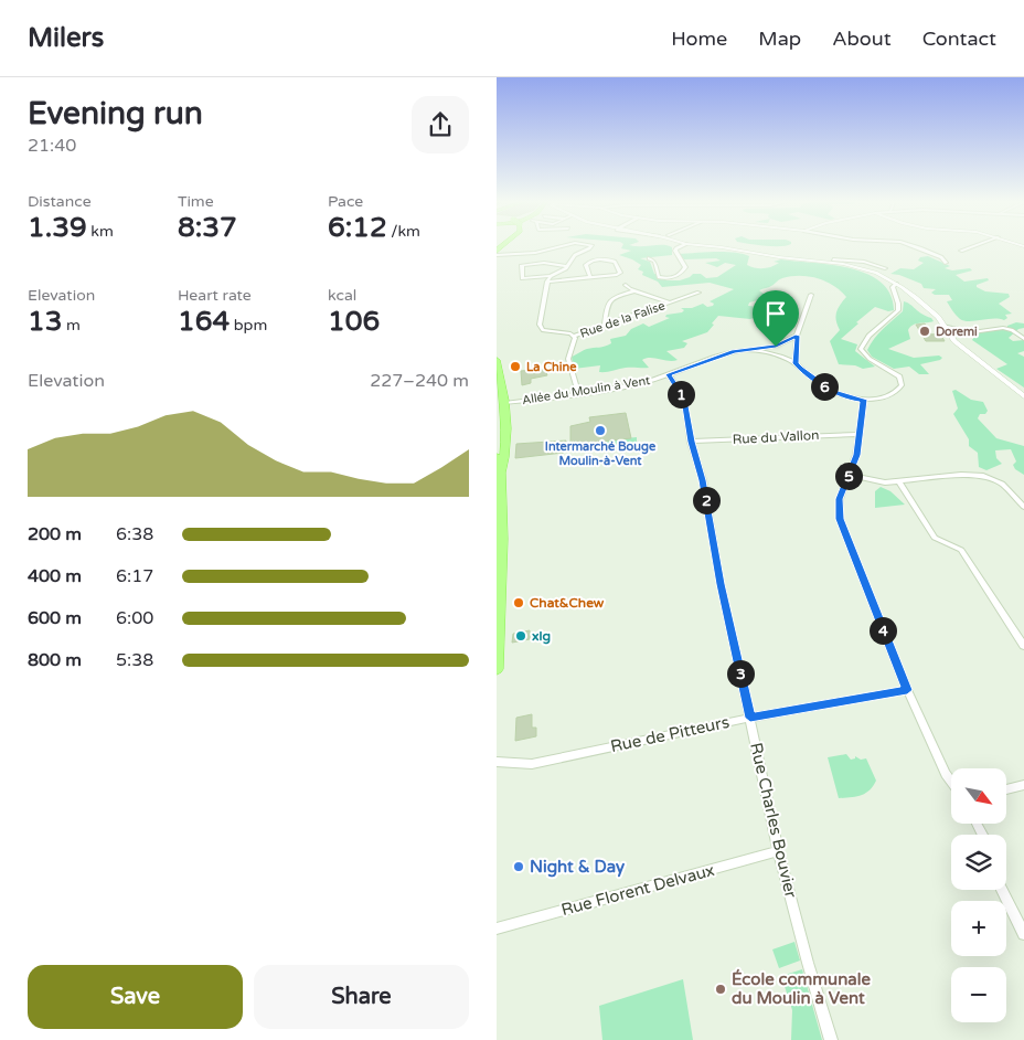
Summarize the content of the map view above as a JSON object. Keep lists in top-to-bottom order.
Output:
{
  "streets": {
    "street": [
      "Rue de la Falise",
      "Allée du Moulin à Vent",
      "Rue du Vallon",
      "Rue de Pitteurs",
      "Rue Charles Bouvier",
      "Rue Florent Delvaux"
    ]
  },
  "crossings": [
    ["Allée du Moulin à Vent", "Rue Charles Bouvier"],
    ["Rue du Vallon", "Rue Charles Bouvier"],
    ["Rue de Pitteurs", "Rue Charles Bouvier"],
    ["Rue Charles Bouvier", "Rue Florent Delvaux"]
  ],
  "places": [
    "Doremi",
    "La Chine",
    "Intermarché Bouge Moulin-à-Vent",
    "Chat&Chew",
    "xlg",
    "Night & Day",
    "École communale du Moulin à Vent"
  ],
  "north": "bottom right",
  "page": {
    "header": "Milers",
    "nav": [
      "Home",
      "Map",
      "About",
      "Contact"
    ],
    "heading": ["Evening run", "21:40"],
    "stats": [
      ["Distance", "1.39 km"],
      ["Time", "8:37"],
      ["Pace", "6:12 /km"],
      ["Elevation", "13 m"],
      ["Heart rate", "164 bpm"],
      ["kcal", "106"]
    ],
    "chart": ["Elevation", "227–240 m"],
    "pins": [
      "6",
      "1",
      "5",
      "2",
      "4",
      "3"
    ],
    "list": [
      {
        "name": "200 m",
        "note": "6:38"
      },
      {
        "name": "400 m",
        "note": "6:17"
      },
      {
        "name": "600 m",
        "note": "6:00"
      },
      {
        "name": "800 m",
        "note": "5:38"
      }
    ],
    "map_buttons": ["+", "−"],
    "buttons": ["Save", "Share"]
  }
}
